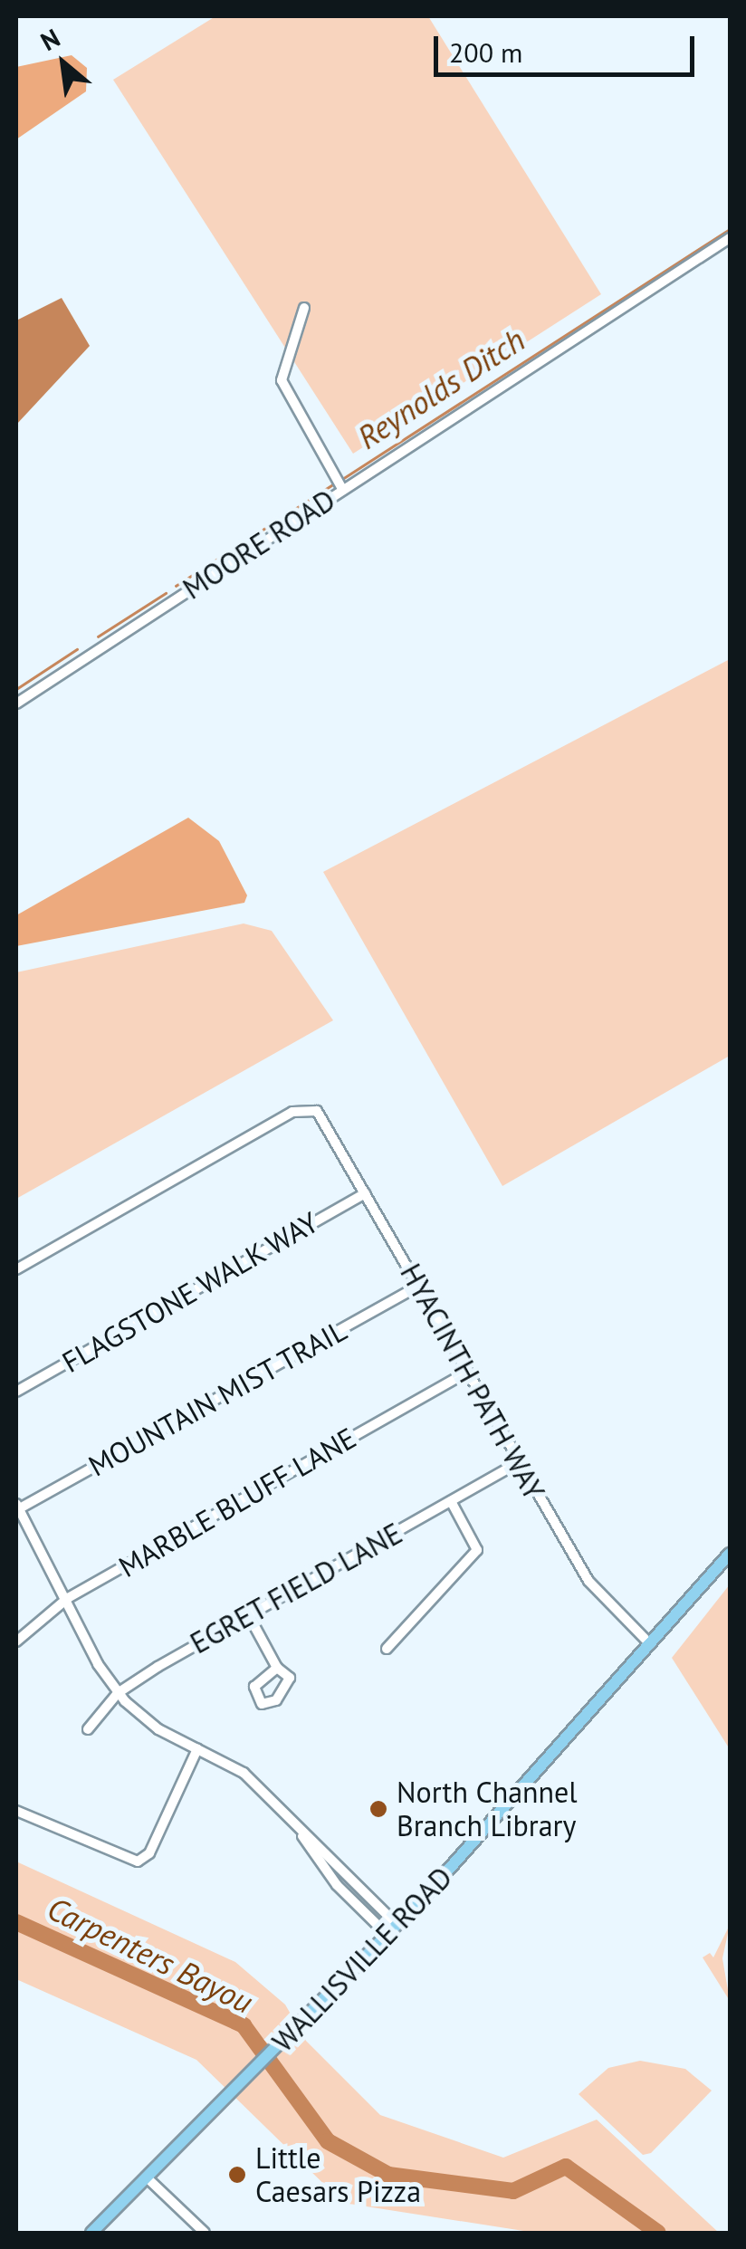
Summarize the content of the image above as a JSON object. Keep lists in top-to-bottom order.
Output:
{
  "streets": {
    "main road": ["WALLISVILLE ROAD"],
    "street": [
      "MOORE ROAD",
      "FLAGSTONE WALK WAY",
      "HYACINTH PATH WAY",
      "MOUNTAIN MIST TRAIL",
      "MARBLE BLUFF LANE",
      "EGRET FIELD LANE"
    ]
  },
  "crossings": [
    ["FLAGSTONE WALK WAY", "HYACINTH PATH WAY"],
    ["HYACINTH PATH WAY", "MOUNTAIN MIST TRAIL"],
    ["HYACINTH PATH WAY", "MARBLE BLUFF LANE"],
    ["HYACINTH PATH WAY", "EGRET FIELD LANE"],
    ["HYACINTH PATH WAY", "WALLISVILLE ROAD"]
  ],
  "water": ["Reynolds Ditch", "Carpenters Bayou"],
  "places": ["North Channel Branch Library", "Little Caesars Pizza"],
  "scale_bar": "200 m",
  "north": "top left"
}
